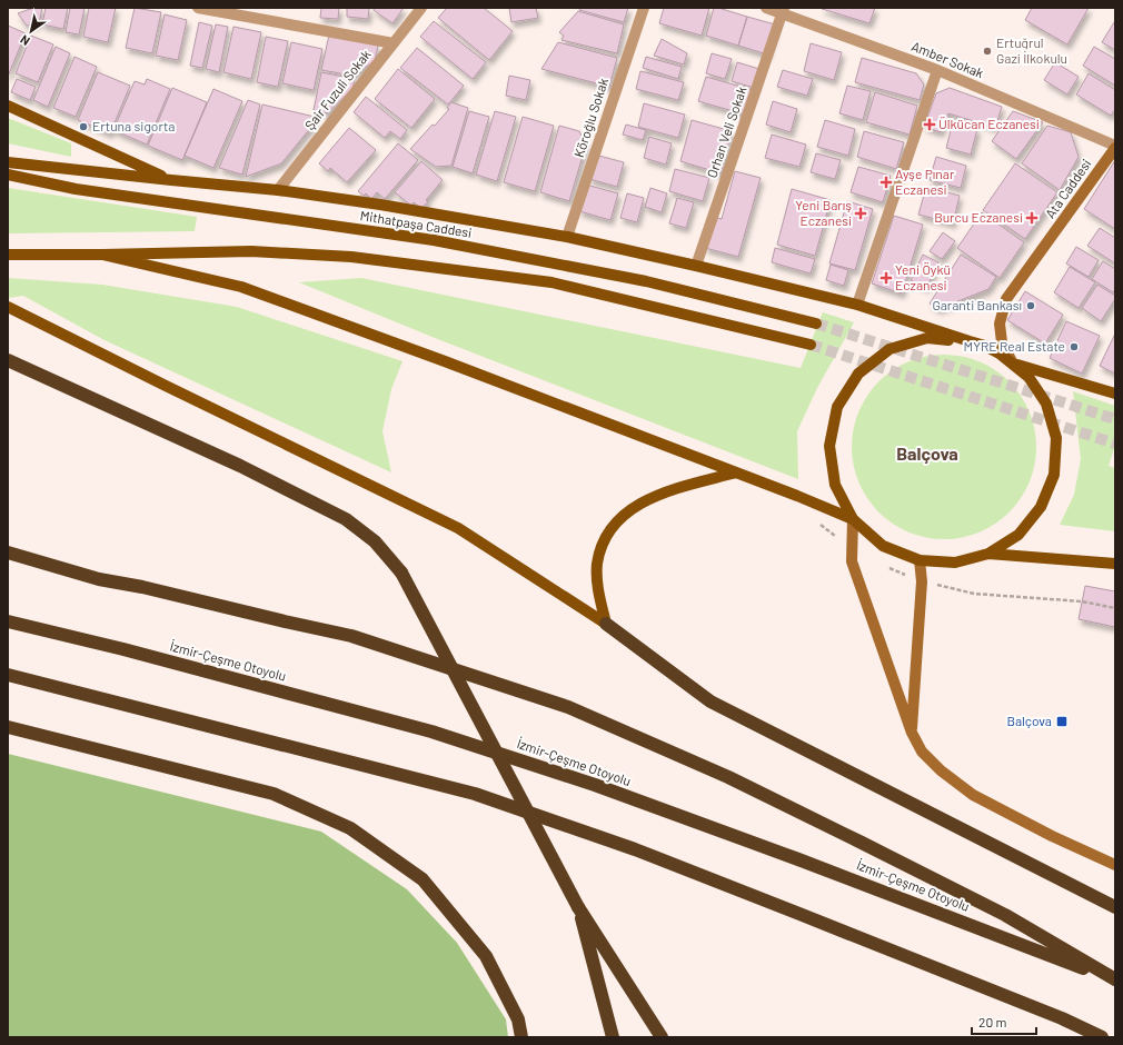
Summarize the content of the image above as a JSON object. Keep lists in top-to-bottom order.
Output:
{
  "streets": {
    "highway": ["İzmir-Çeşme Otoyolu"],
    "main road": ["Mithatpaşa Caddesi"],
    "street": [
      "Amber Sokak",
      "Şair Fuzuli Sokak",
      "Köroğlu Sokak",
      "Orhan Veli Sokak",
      "Ata Caddesi"
    ]
  },
  "crossings": [
    ["Amber Sokak", "Orhan Veli Sokak"],
    ["Amber Sokak", "Ata Caddesi"]
  ],
  "districts": ["Balçova"],
  "places": {
    "other": [
      "Ertuğrul Gazi İlkokulu",
      "Ertuna sigorta",
      "Garanti Bankası",
      "MYRE Real Estate"
    ],
    "health": [
      "Ülkücan Eczanesi",
      "Ayşe Pınar Eczanesi",
      "Yeni Barış Eczanesi",
      "Burcu Eczanesi",
      "Yeni Öykü Eczanesi"
    ],
    "transit": ["Balçova"]
  },
  "scale_bar": "20 m",
  "north": "bottom left"
}
